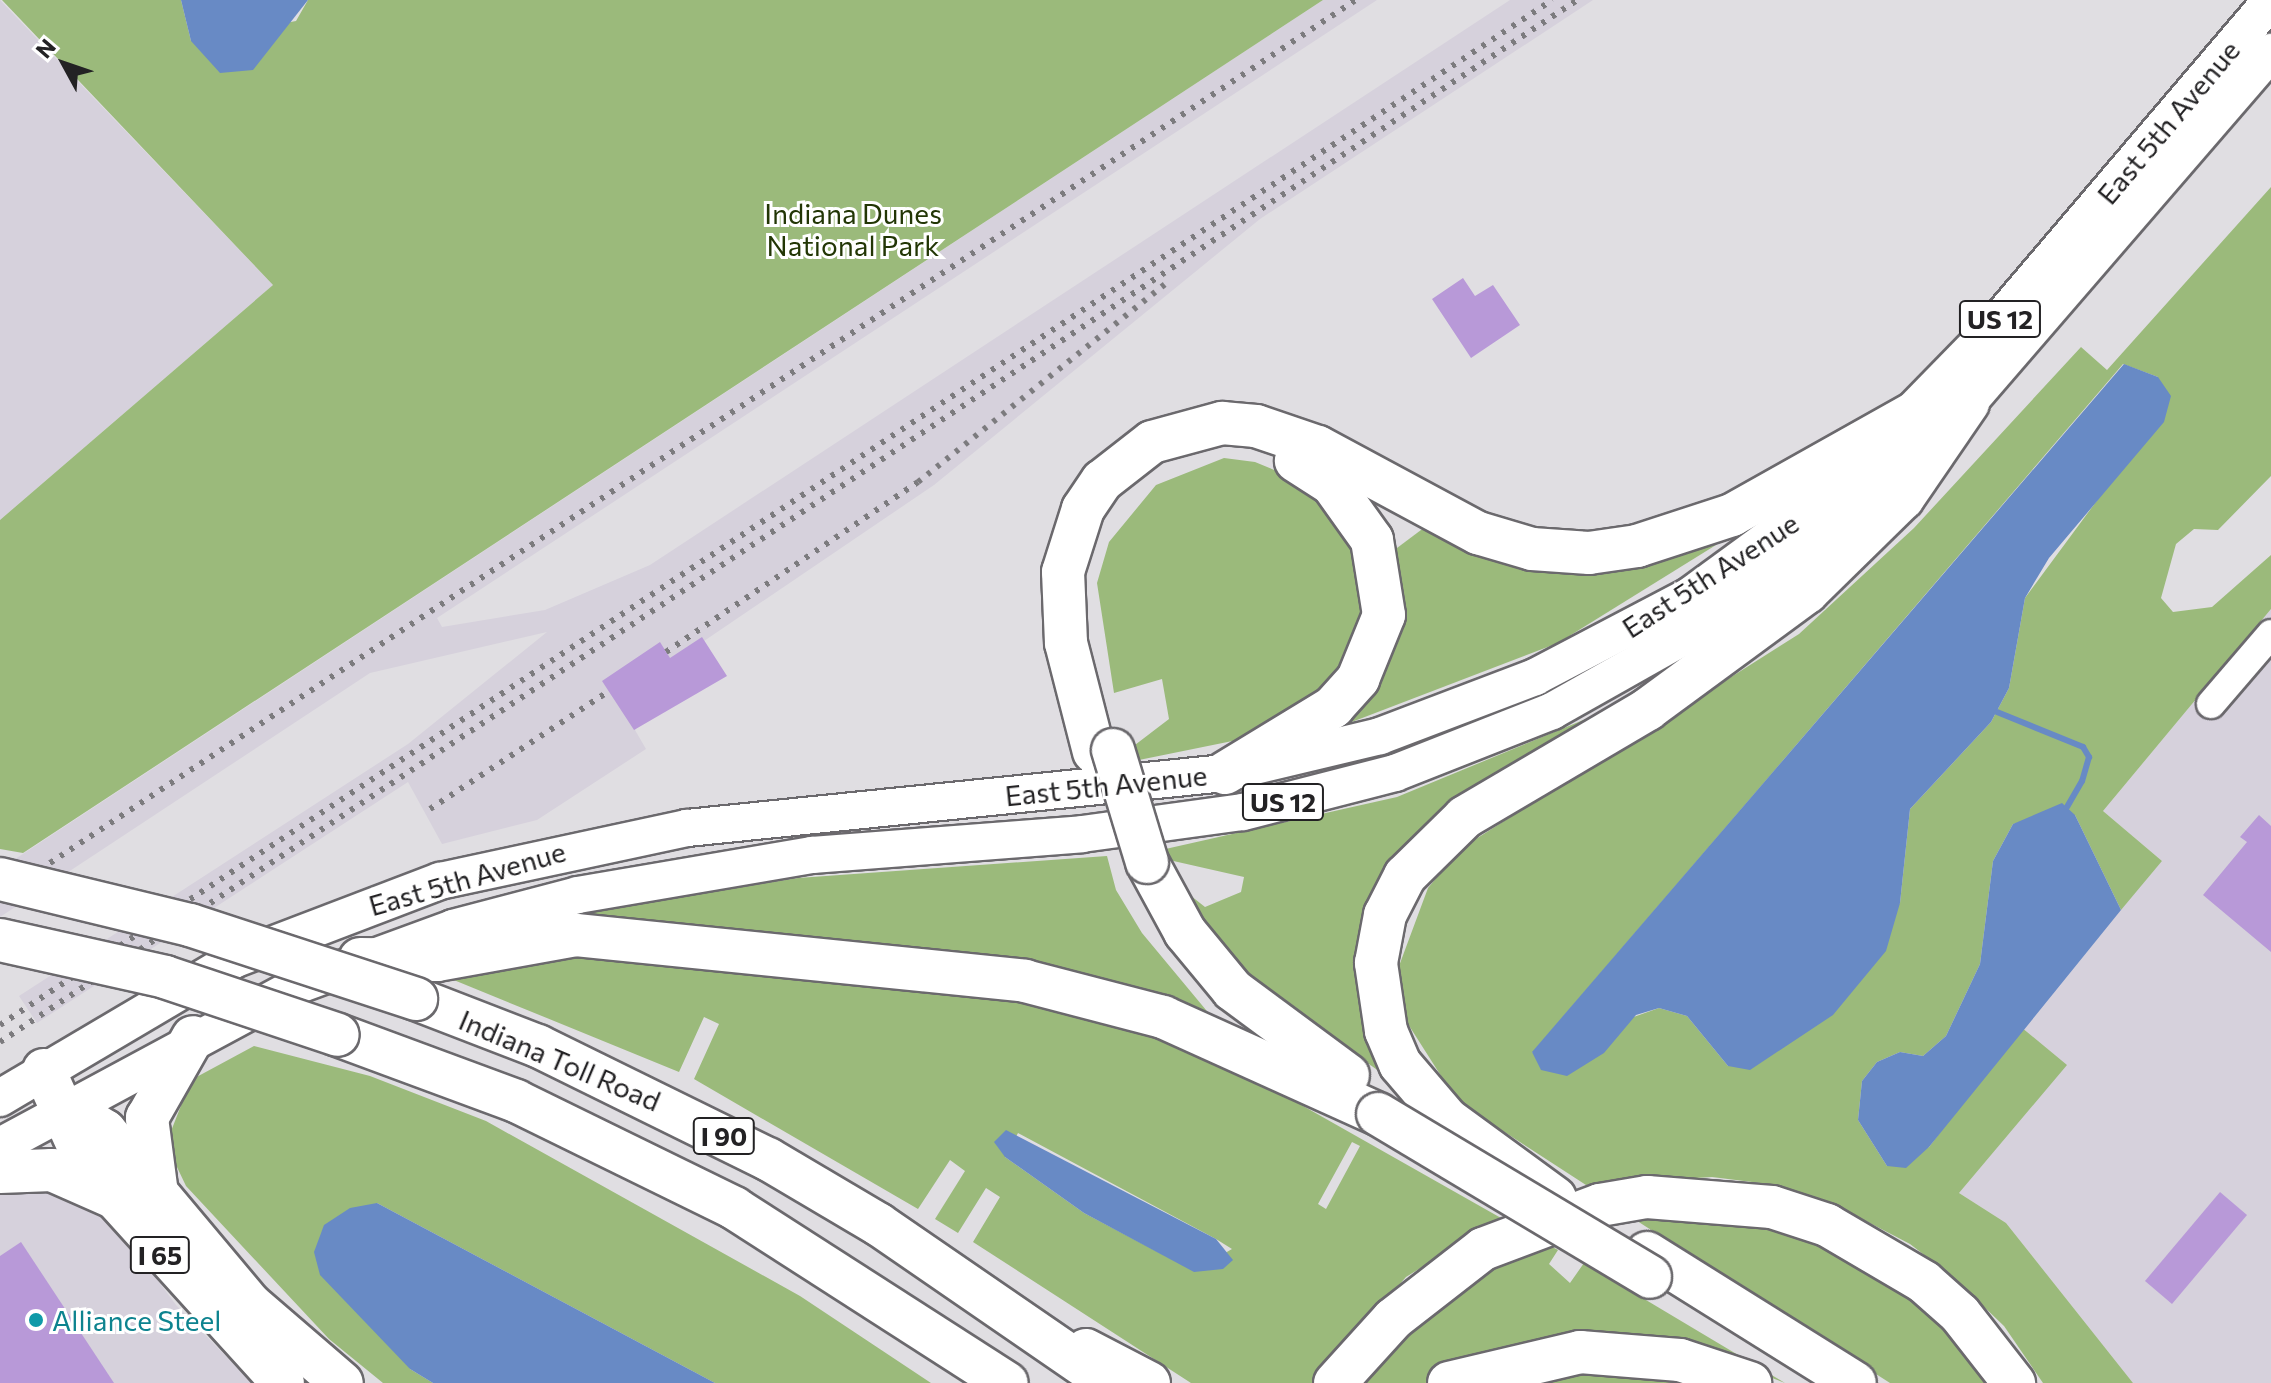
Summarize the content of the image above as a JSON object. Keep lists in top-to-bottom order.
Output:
{
  "streets": {
    "highway": ["Indiana Toll Road", "I 90", "I 65"],
    "main road": ["East 5th Avenue", "US 12"]
  },
  "crossings": [
    ["East 5th Avenue", "I 65"]
  ],
  "parks": ["Indiana Dunes National Park"],
  "places": ["Alliance Steel"],
  "north": "top left"
}
